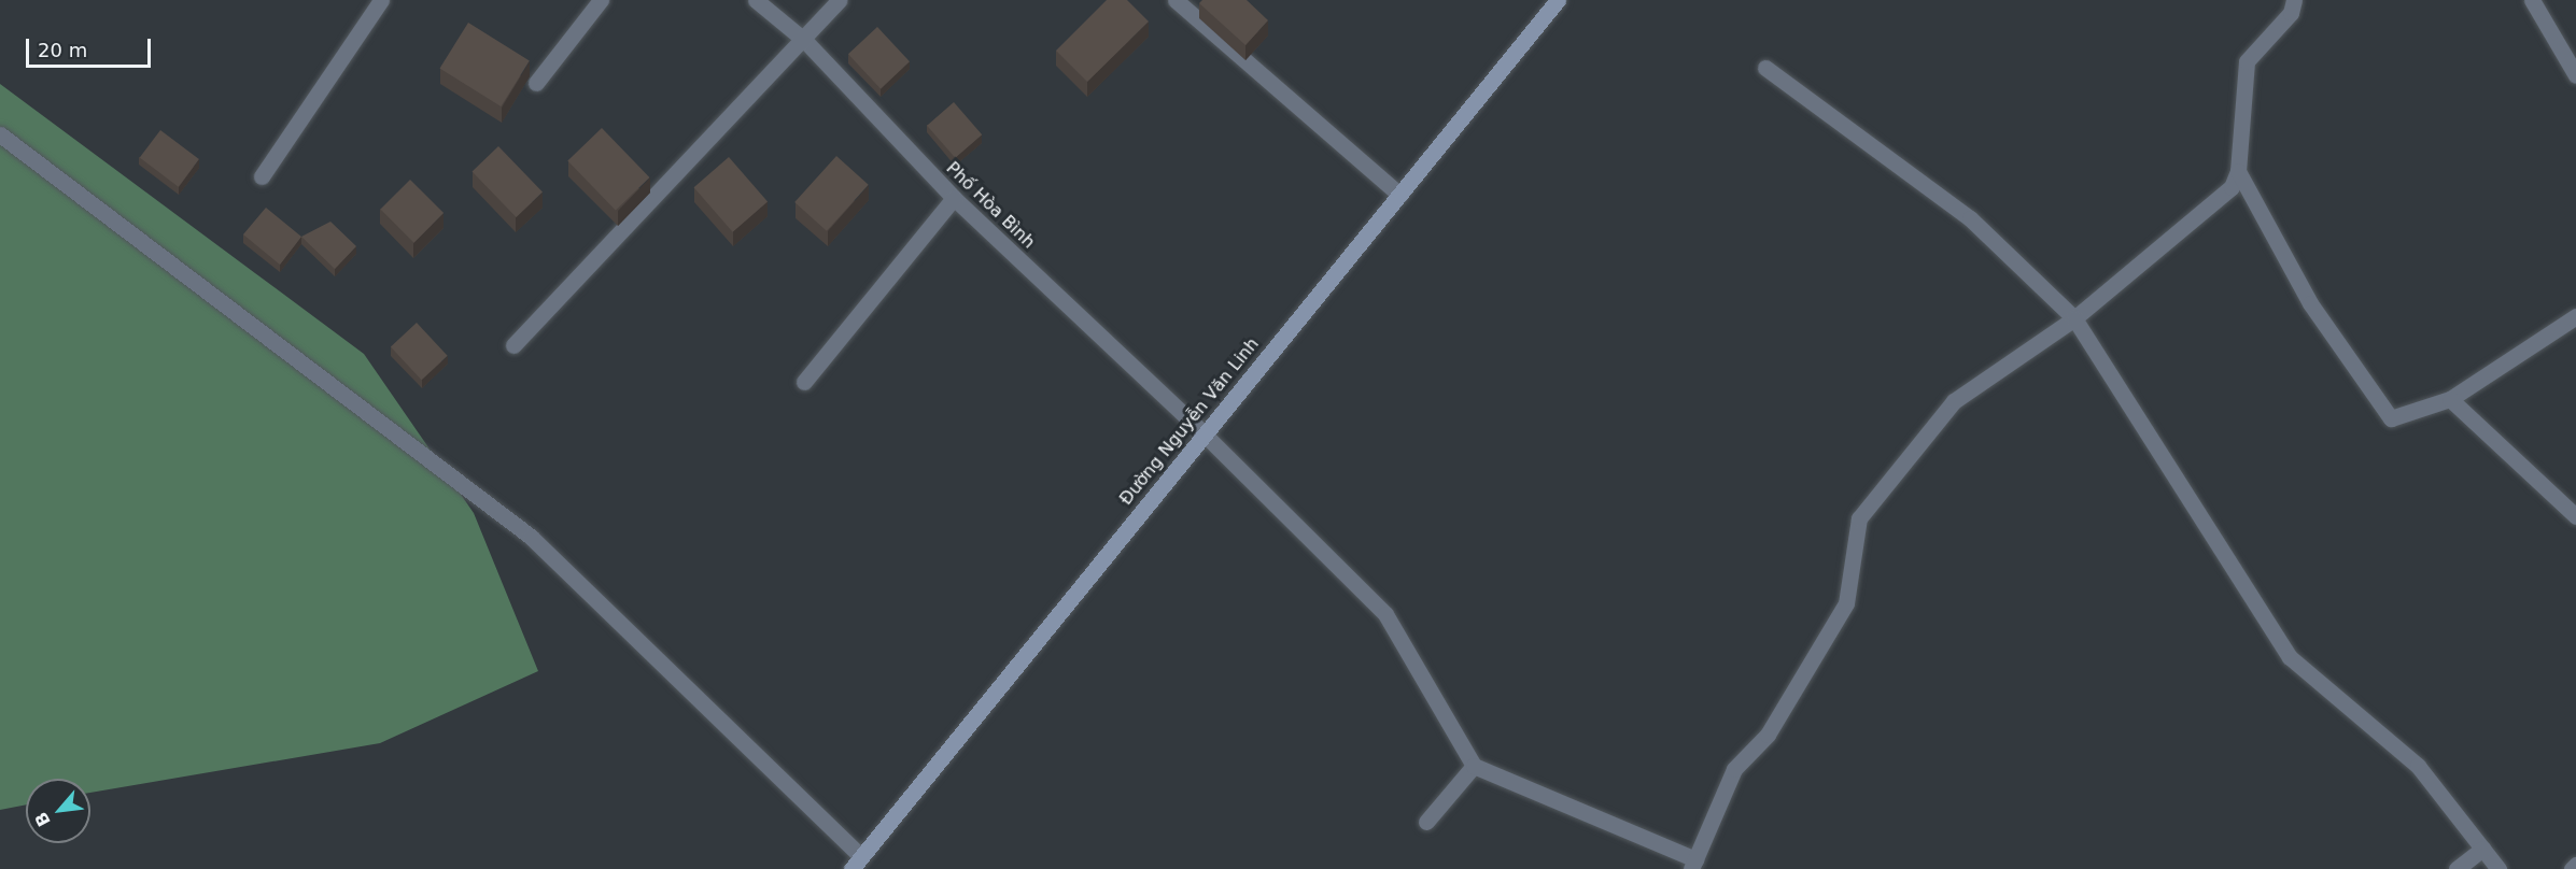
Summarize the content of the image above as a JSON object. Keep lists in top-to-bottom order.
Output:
{
  "streets": {
    "street": ["Phố Hòa Bình", "Đường Nguyễn Văn Linh"]
  },
  "crossings": [
    ["Phố Hòa Bình", "Đường Nguyễn Văn Linh"]
  ],
  "scale_bar": "20 m",
  "north": "bottom left"
}
